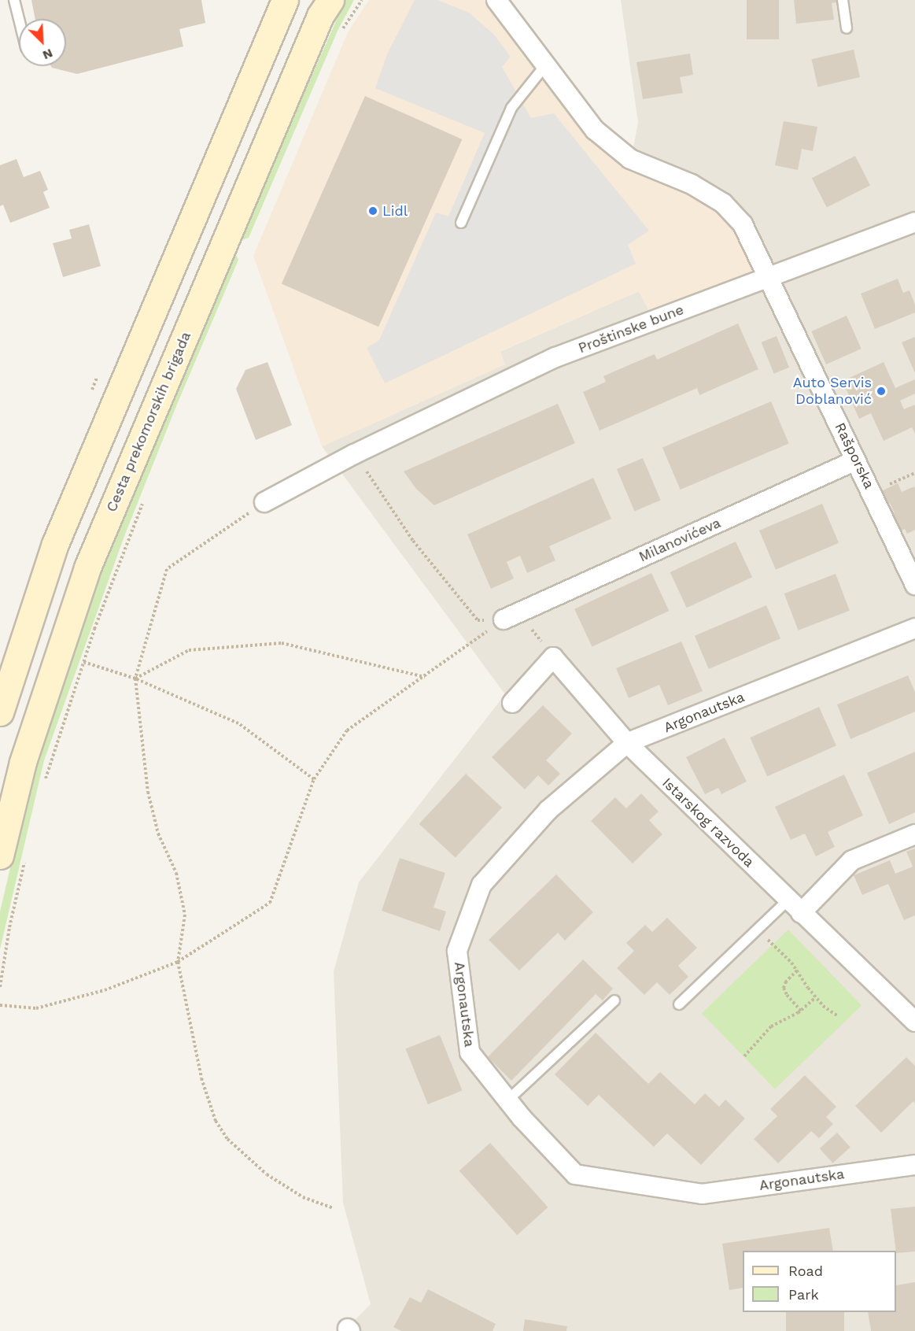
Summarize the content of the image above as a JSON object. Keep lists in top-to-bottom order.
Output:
{
  "streets": {
    "main road": ["Cesta prekomorskih brigada"],
    "street": [
      "Proštinske bune",
      "Rašporska",
      "Milanovićeva",
      "Argonautska",
      "Istarskog razvoda"
    ]
  },
  "crossings": [
    ["Proštinske bune", "Rašporska"],
    ["Rašporska", "Milanovićeva"],
    ["Argonautska", "Istarskog razvoda"]
  ],
  "places": ["Lidl", "Auto Servis Doblanović"],
  "legend": ["Road", "Park"],
  "north": "bottom right"
}
